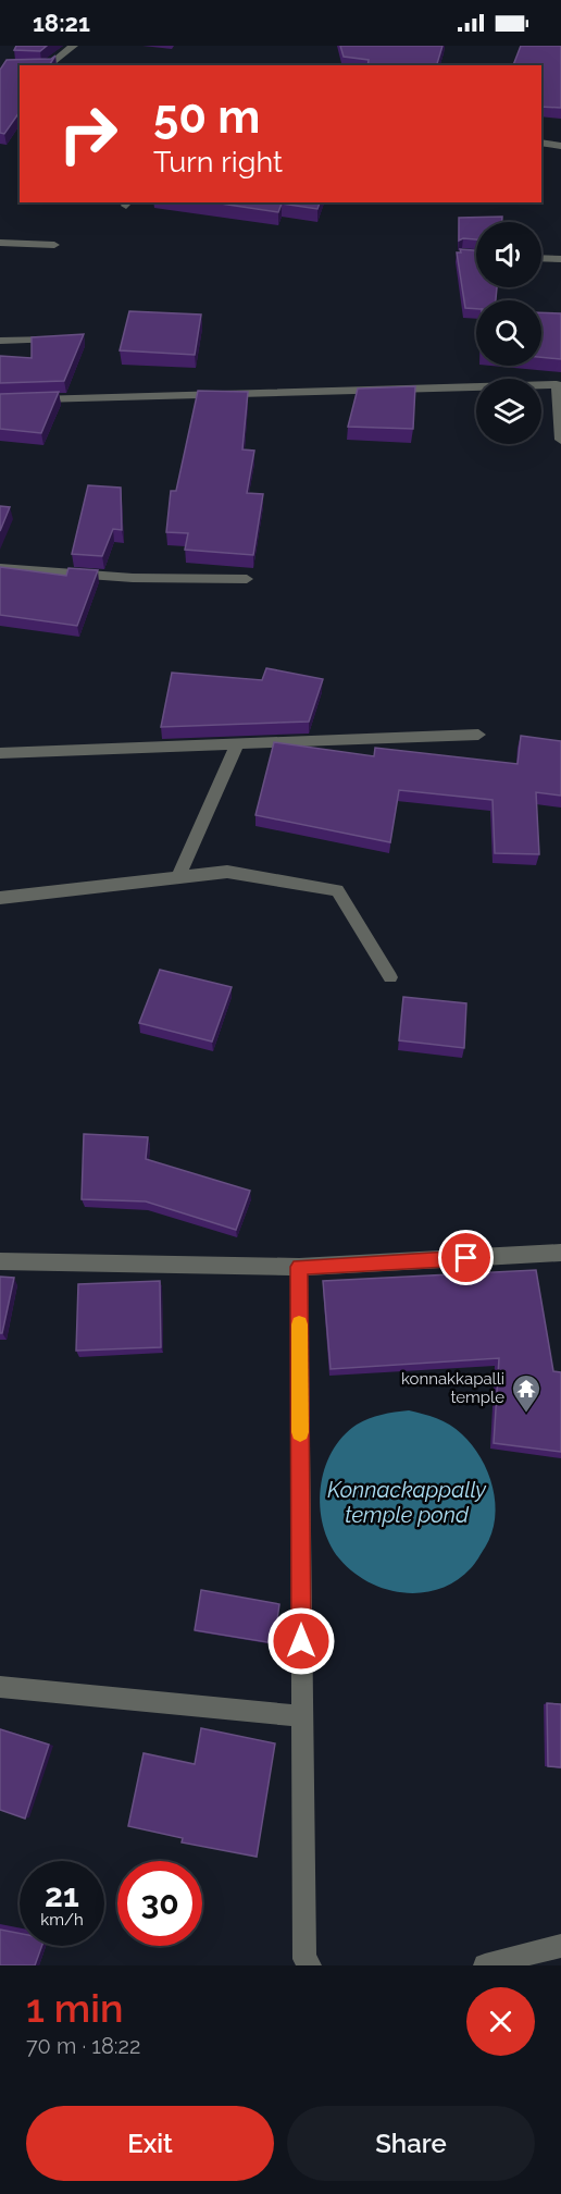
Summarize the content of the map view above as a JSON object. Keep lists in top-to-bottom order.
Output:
{
  "water": ["Konnackappally temple pond"],
  "places": {
    "temple": ["konnakkapalli temple"]
  },
  "page": {
    "status": "18:21",
    "turn": ["50 m", "Turn right"],
    "speed": "21 km/h",
    "limit": "30",
    "heading": ["1 min", "70 m · 18:22"],
    "buttons": ["Exit", "Share"]
  }
}
